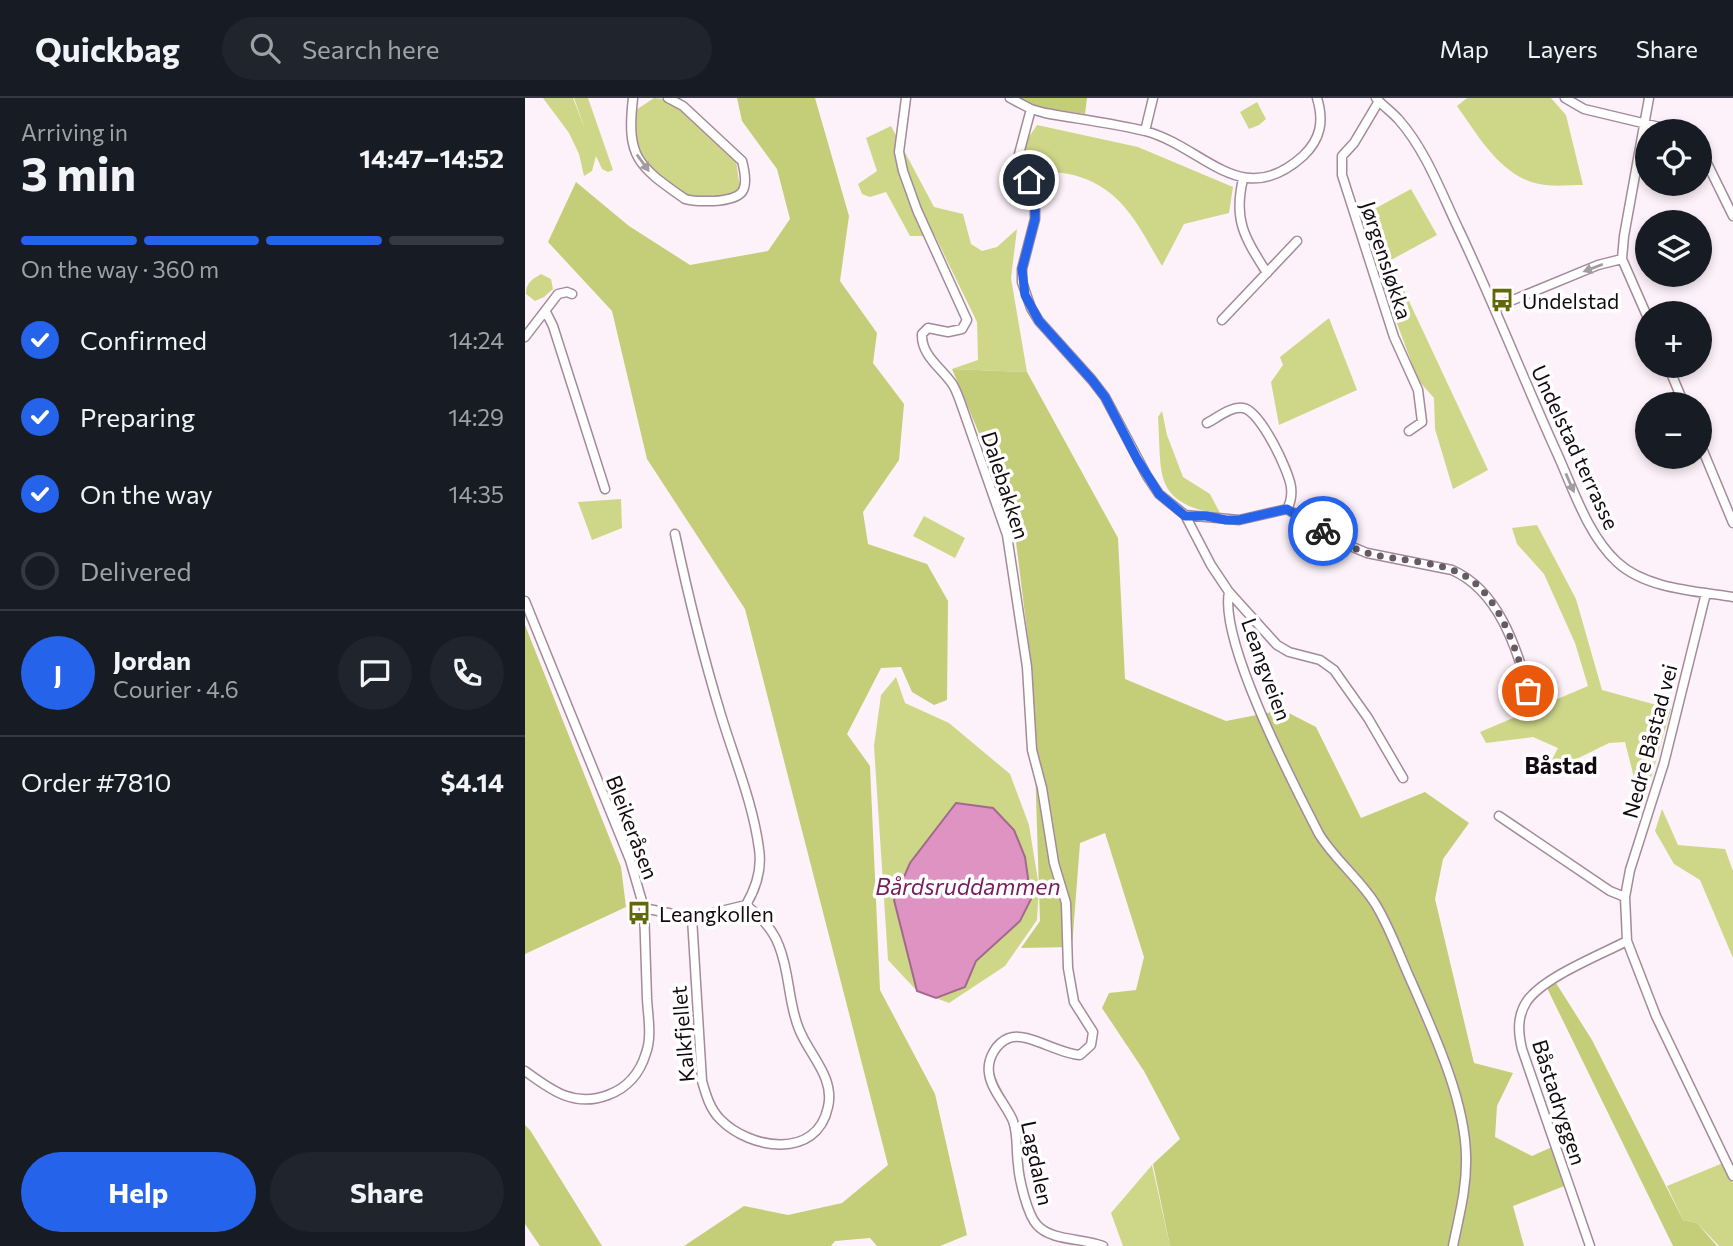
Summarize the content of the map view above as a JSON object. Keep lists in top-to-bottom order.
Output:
{
  "streets": {
    "street": [
      "Jørgensløkka",
      "Undelstad terrasse",
      "Dalebakken",
      "Leangveien",
      "Nedre Båstad vei",
      "Bleikeråsen",
      "Kalkfjellet",
      "Båstadryggen",
      "Lagdalen"
    ]
  },
  "crossings": [
    ["Jørgensløkka", "Undelstad terrasse"],
    ["Undelstad terrasse", "Nedre Båstad vei"],
    ["Dalebakken", "Lagdalen"],
    ["Nedre Båstad vei", "Båstadryggen"]
  ],
  "one_way": ["Undelstad terrasse"],
  "districts": ["Båstad"],
  "water": ["Bårdsruddammen"],
  "places": {
    "bus stop": ["Undelstad", "Leangkollen"]
  },
  "page": {
    "header": "Quickbag",
    "search": "Search here",
    "nav": ["Map", "Layers", "Share"],
    "heading": ["3 min", "Arriving in", "14:47–14:52"],
    "panel": [
      "Jordan",
      "Courier · 4.6",
      "Order #7810",
      "$4.14"
    ],
    "map_buttons": ["+", "−"],
    "bar": "On the way · 360 m",
    "list": [
      ["Confirmed", "14:24"],
      ["Preparing", "14:29"],
      ["On the way", "14:35"],
      "Delivered"
    ],
    "round": "J",
    "buttons": ["Help", "Share"]
  }
}
